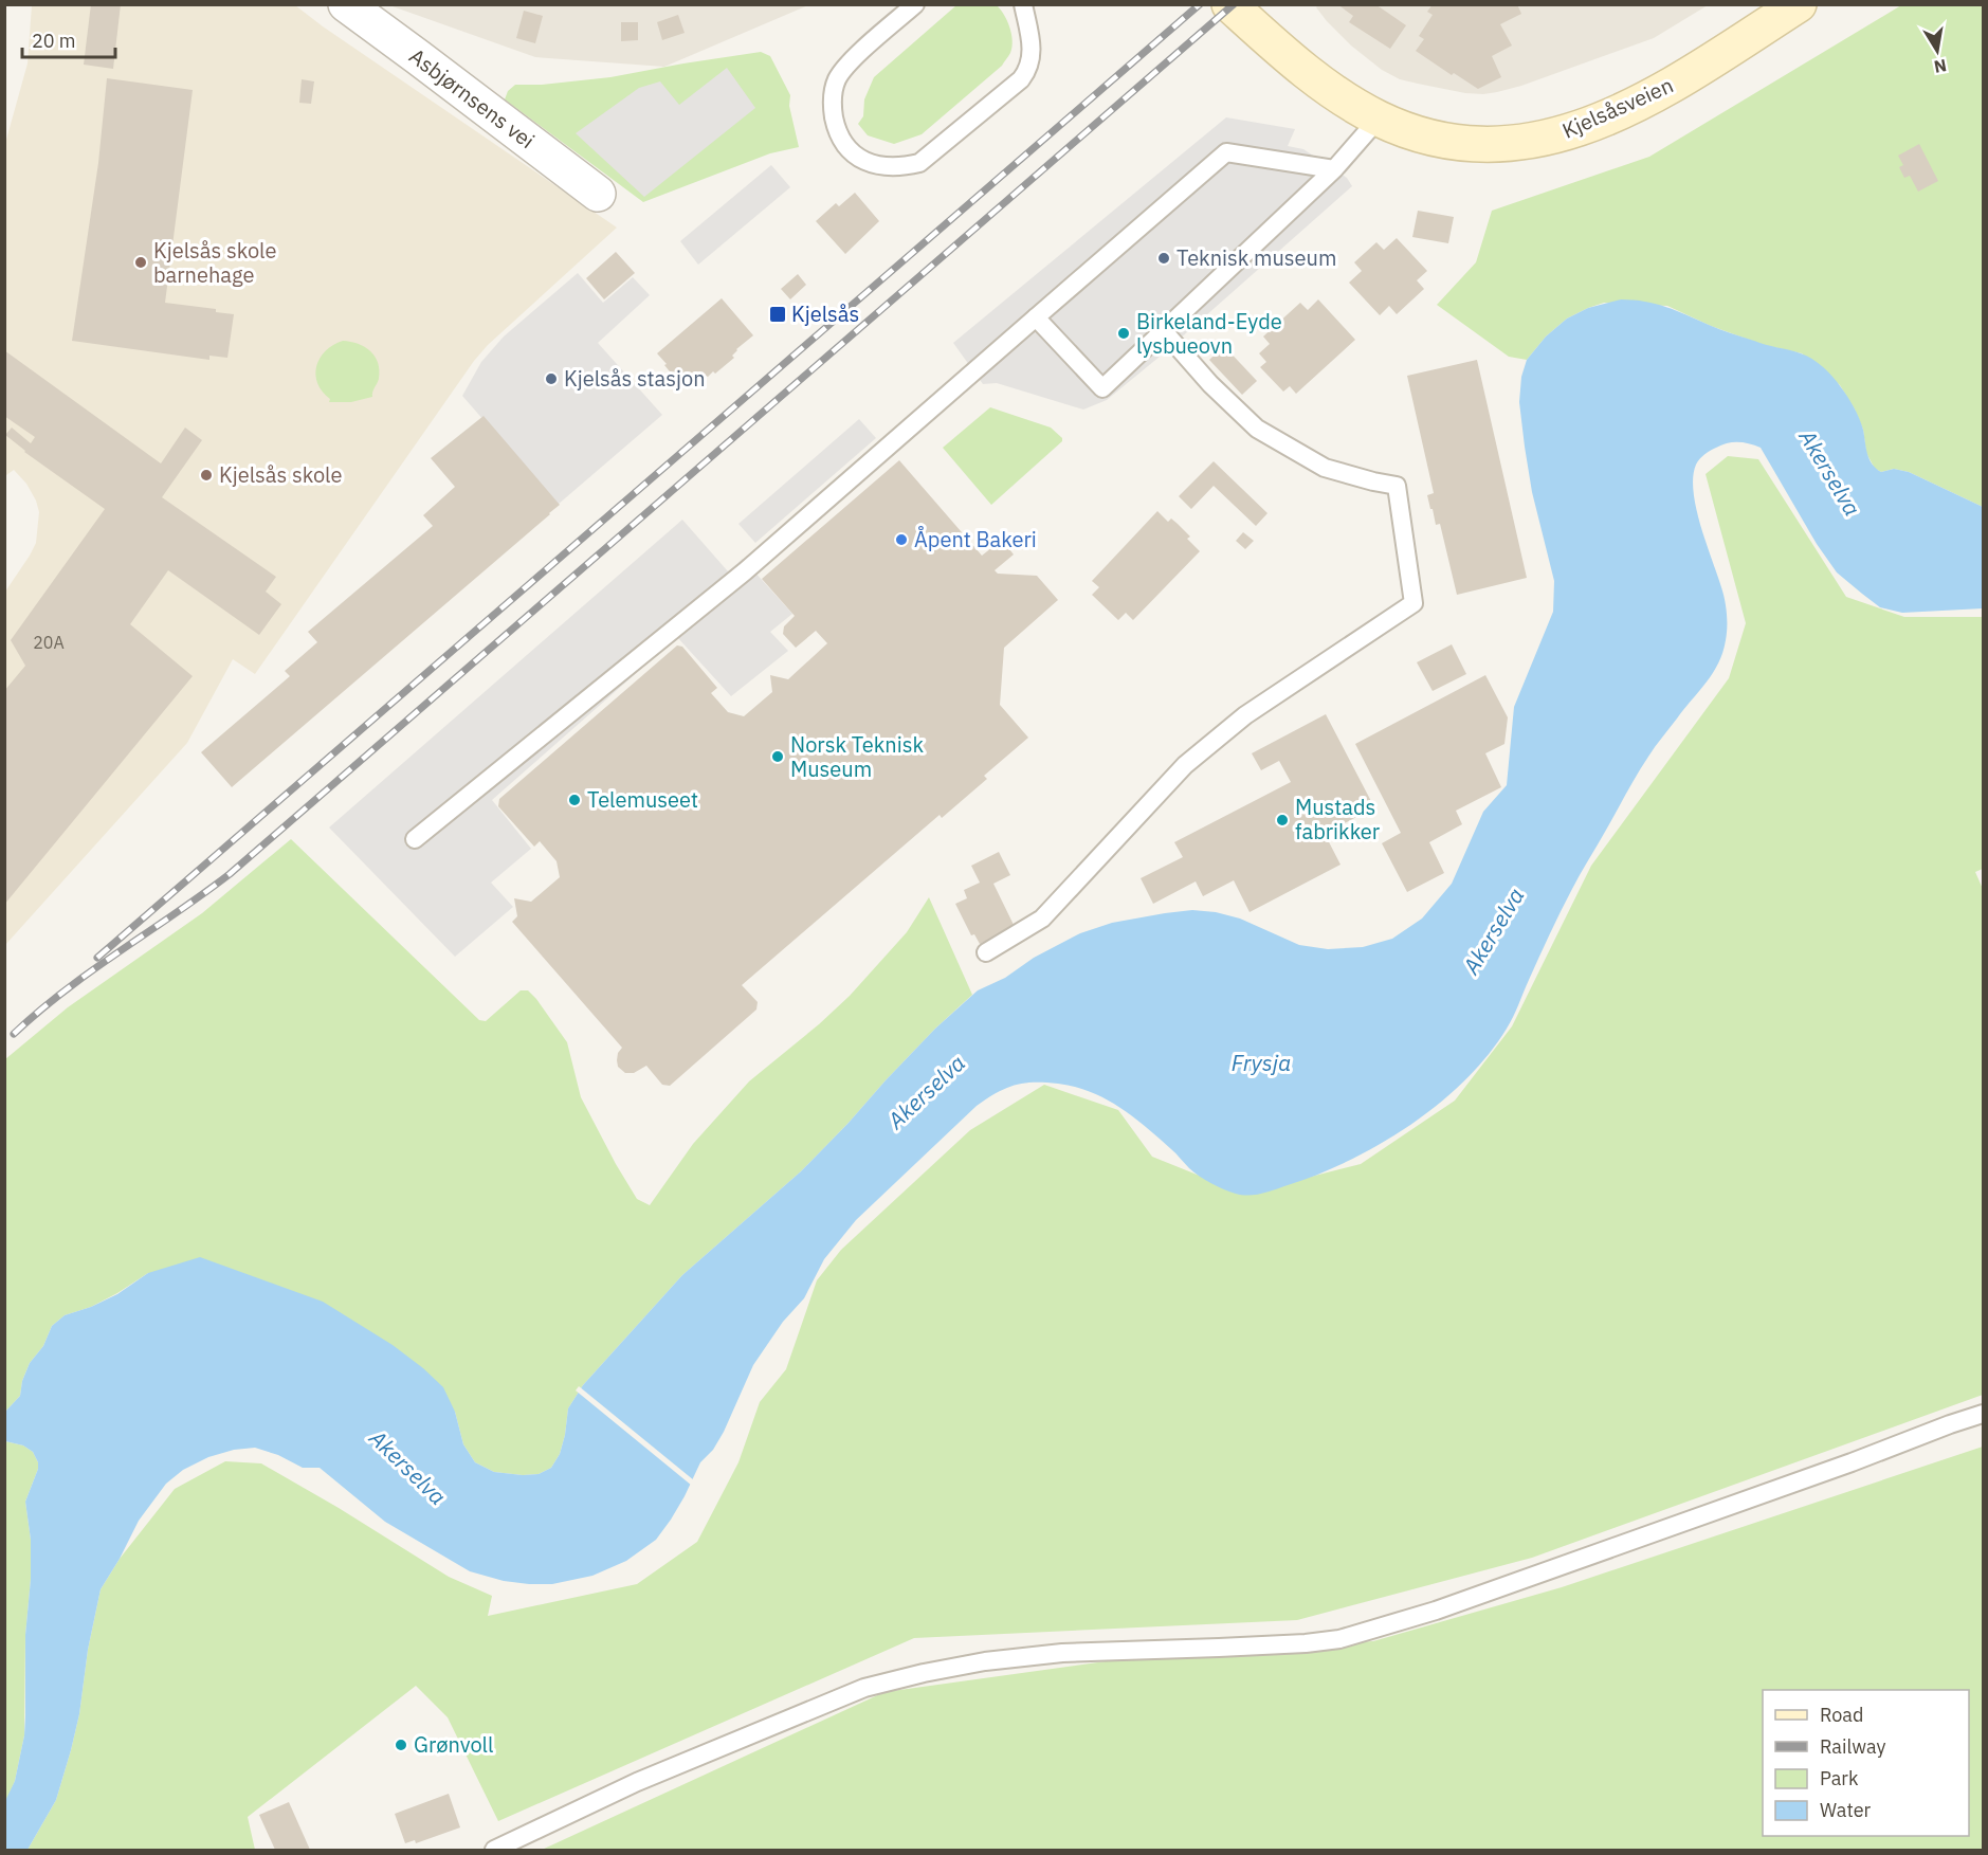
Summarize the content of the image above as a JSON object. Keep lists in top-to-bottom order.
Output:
{
  "streets": {
    "main road": ["Kjelsåsveien"],
    "street": ["Asbjørnsens vei"]
  },
  "water": ["Akerselva", "Frysja"],
  "places": {
    "other": [
      "Teknisk museum",
      "Kjelsås skole barnehage",
      "Birkeland-Eyde lysbueovn",
      "Kjelsås stasjon",
      "Kjelsås skole",
      "Åpent Bakeri",
      "Norsk Teknisk Museum",
      "Telemuseet",
      "Mustads fabrikker",
      "Grønvoll"
    ],
    "transit": ["Kjelsås"]
  },
  "house_numbers": ["20A"],
  "legend": [
    "Road",
    "Railway",
    "Park",
    "Water"
  ],
  "scale_bar": "20 m",
  "north": "bottom"
}
